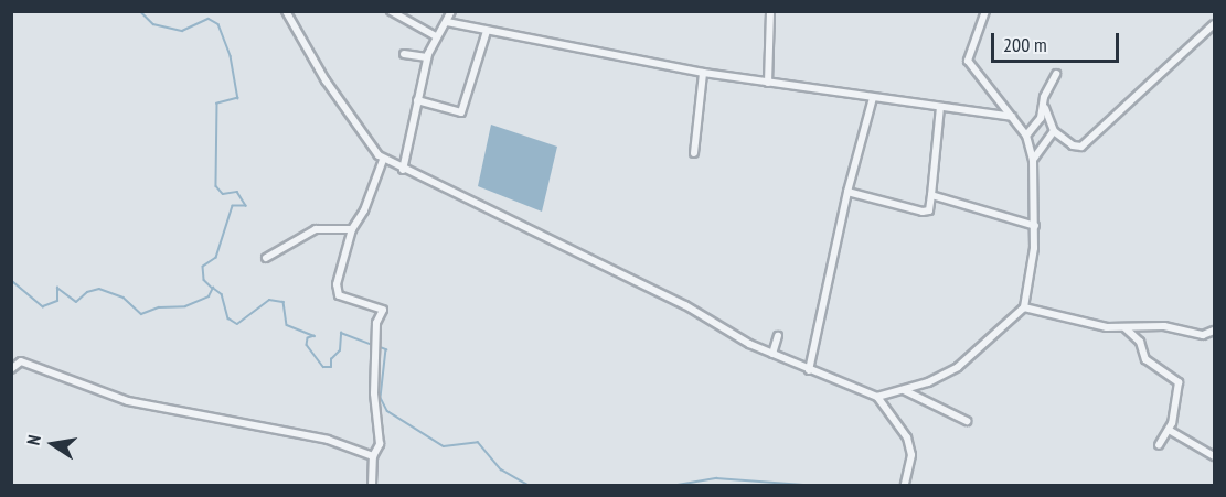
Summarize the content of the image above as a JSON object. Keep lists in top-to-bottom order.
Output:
{
  "scale_bar": "200 m",
  "north": "left"
}
